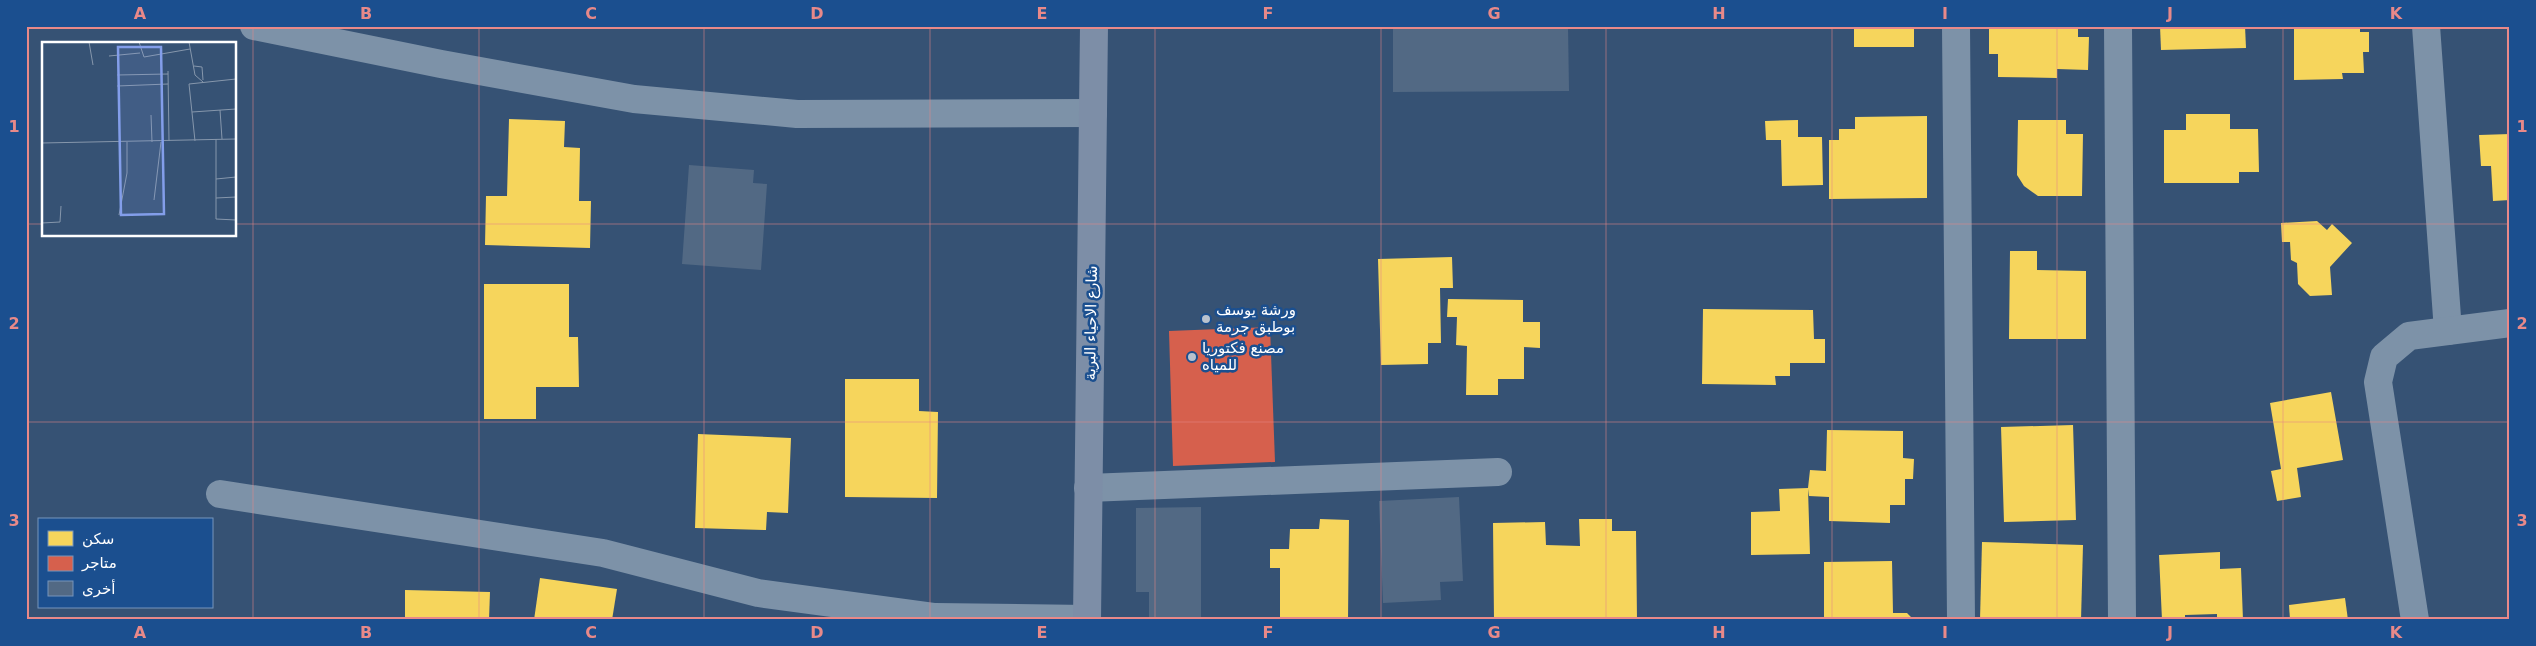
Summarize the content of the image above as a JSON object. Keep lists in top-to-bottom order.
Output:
{
  "streets": {
    "main road": ["شارع الاحياء البرية"]
  },
  "places": ["ورشة يوسف بوطبق جرمة", "مصنع فكتوريا للمياه"],
  "legend": ["سكن", "متاجر", "أخرى"],
  "grid": {
    "columns": [
      "A",
      "B",
      "C",
      "D",
      "E",
      "F",
      "G",
      "H",
      "I",
      "J",
      "K"
    ],
    "rows": ["1", "2", "3"]
  }
}
